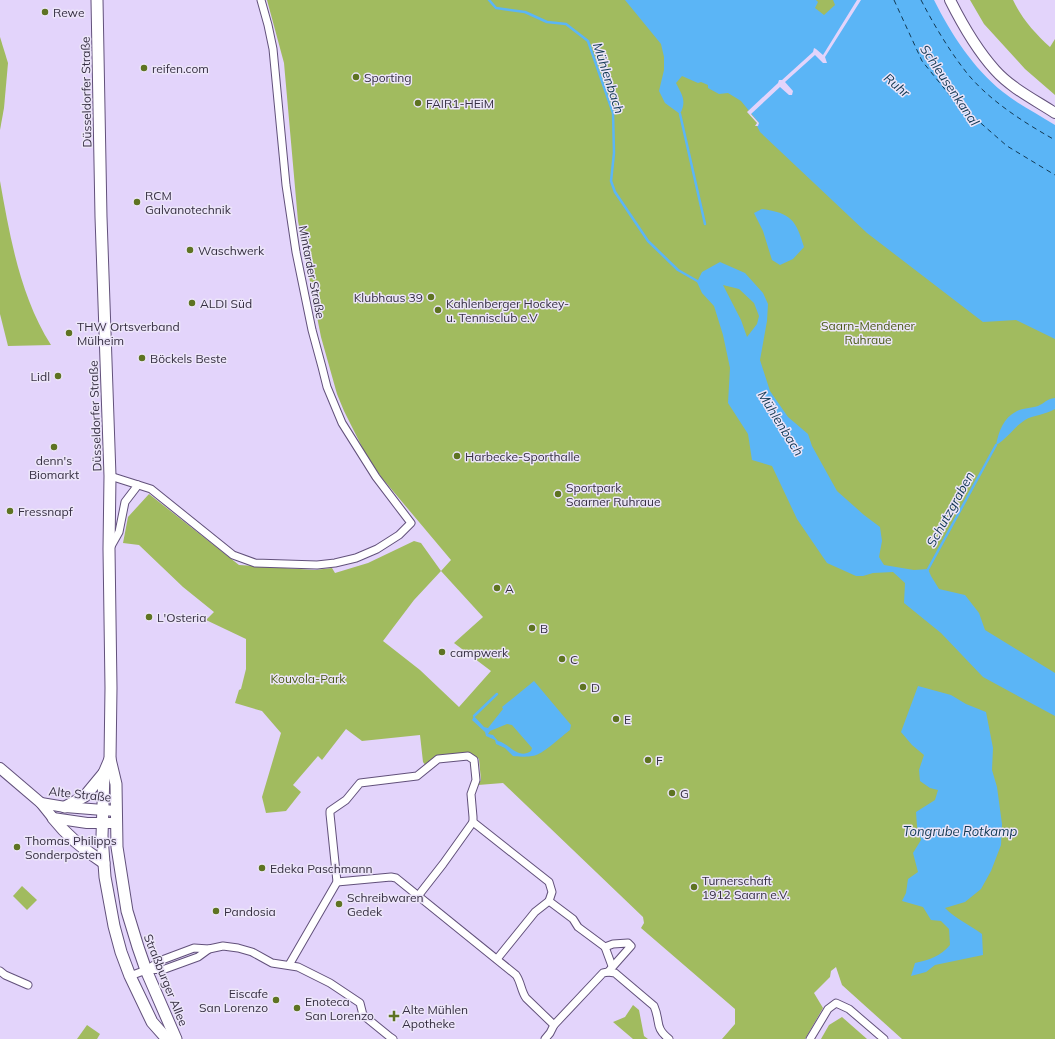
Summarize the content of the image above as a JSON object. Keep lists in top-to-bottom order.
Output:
{
  "streets": {
    "main road": ["Düsseldorfer Straße", "Alte Straße", "Straßburger Allee"],
    "street": ["Mintarder Straße"]
  },
  "crossings": [
    ["Düsseldorfer Straße", "Alte Straße"],
    ["Düsseldorfer Straße", "Straßburger Allee"],
    ["Alte Straße", "Straßburger Allee"]
  ],
  "water": [
    "Mühlenbach",
    "Ruhr",
    "Schleusenkanal",
    "Schutzgraben",
    "Tongrube Rotkamp"
  ],
  "parks": ["Saarn-Mendener Ruhraue", "Kouvola-Park"],
  "places": {
    "other": [
      "Rewe",
      "reifen.com",
      "Sporting",
      "FAIR1-HEiM",
      "RCM Galvanotechnik",
      "Waschwerk",
      "Klubhaus 39",
      "ALDI Süd",
      "Kahlenberger Hockey- u. Tennisclub e.V",
      "THW Ortsverband Mülheim",
      "Böckels Beste",
      "Lidl",
      "denn's Biomarkt",
      "Harbecke-Sporthalle",
      "Sportpark Saarner Ruhraue",
      "Fressnapf",
      "A",
      "L'Osteria",
      "B",
      "campwerk",
      "C",
      "D",
      "E",
      "F",
      "G",
      "Thomas Philipps Sonderposten",
      "Edeka Paschmann",
      "Turnerschaft 1912 Saarn e.V.",
      "Schreibwaren Gedek",
      "Pandosia",
      "Eiscafe San Lorenzo",
      "Enoteca San Lorenzo"
    ],
    "health": ["Alte Mühlen Apotheke"]
  }
}
